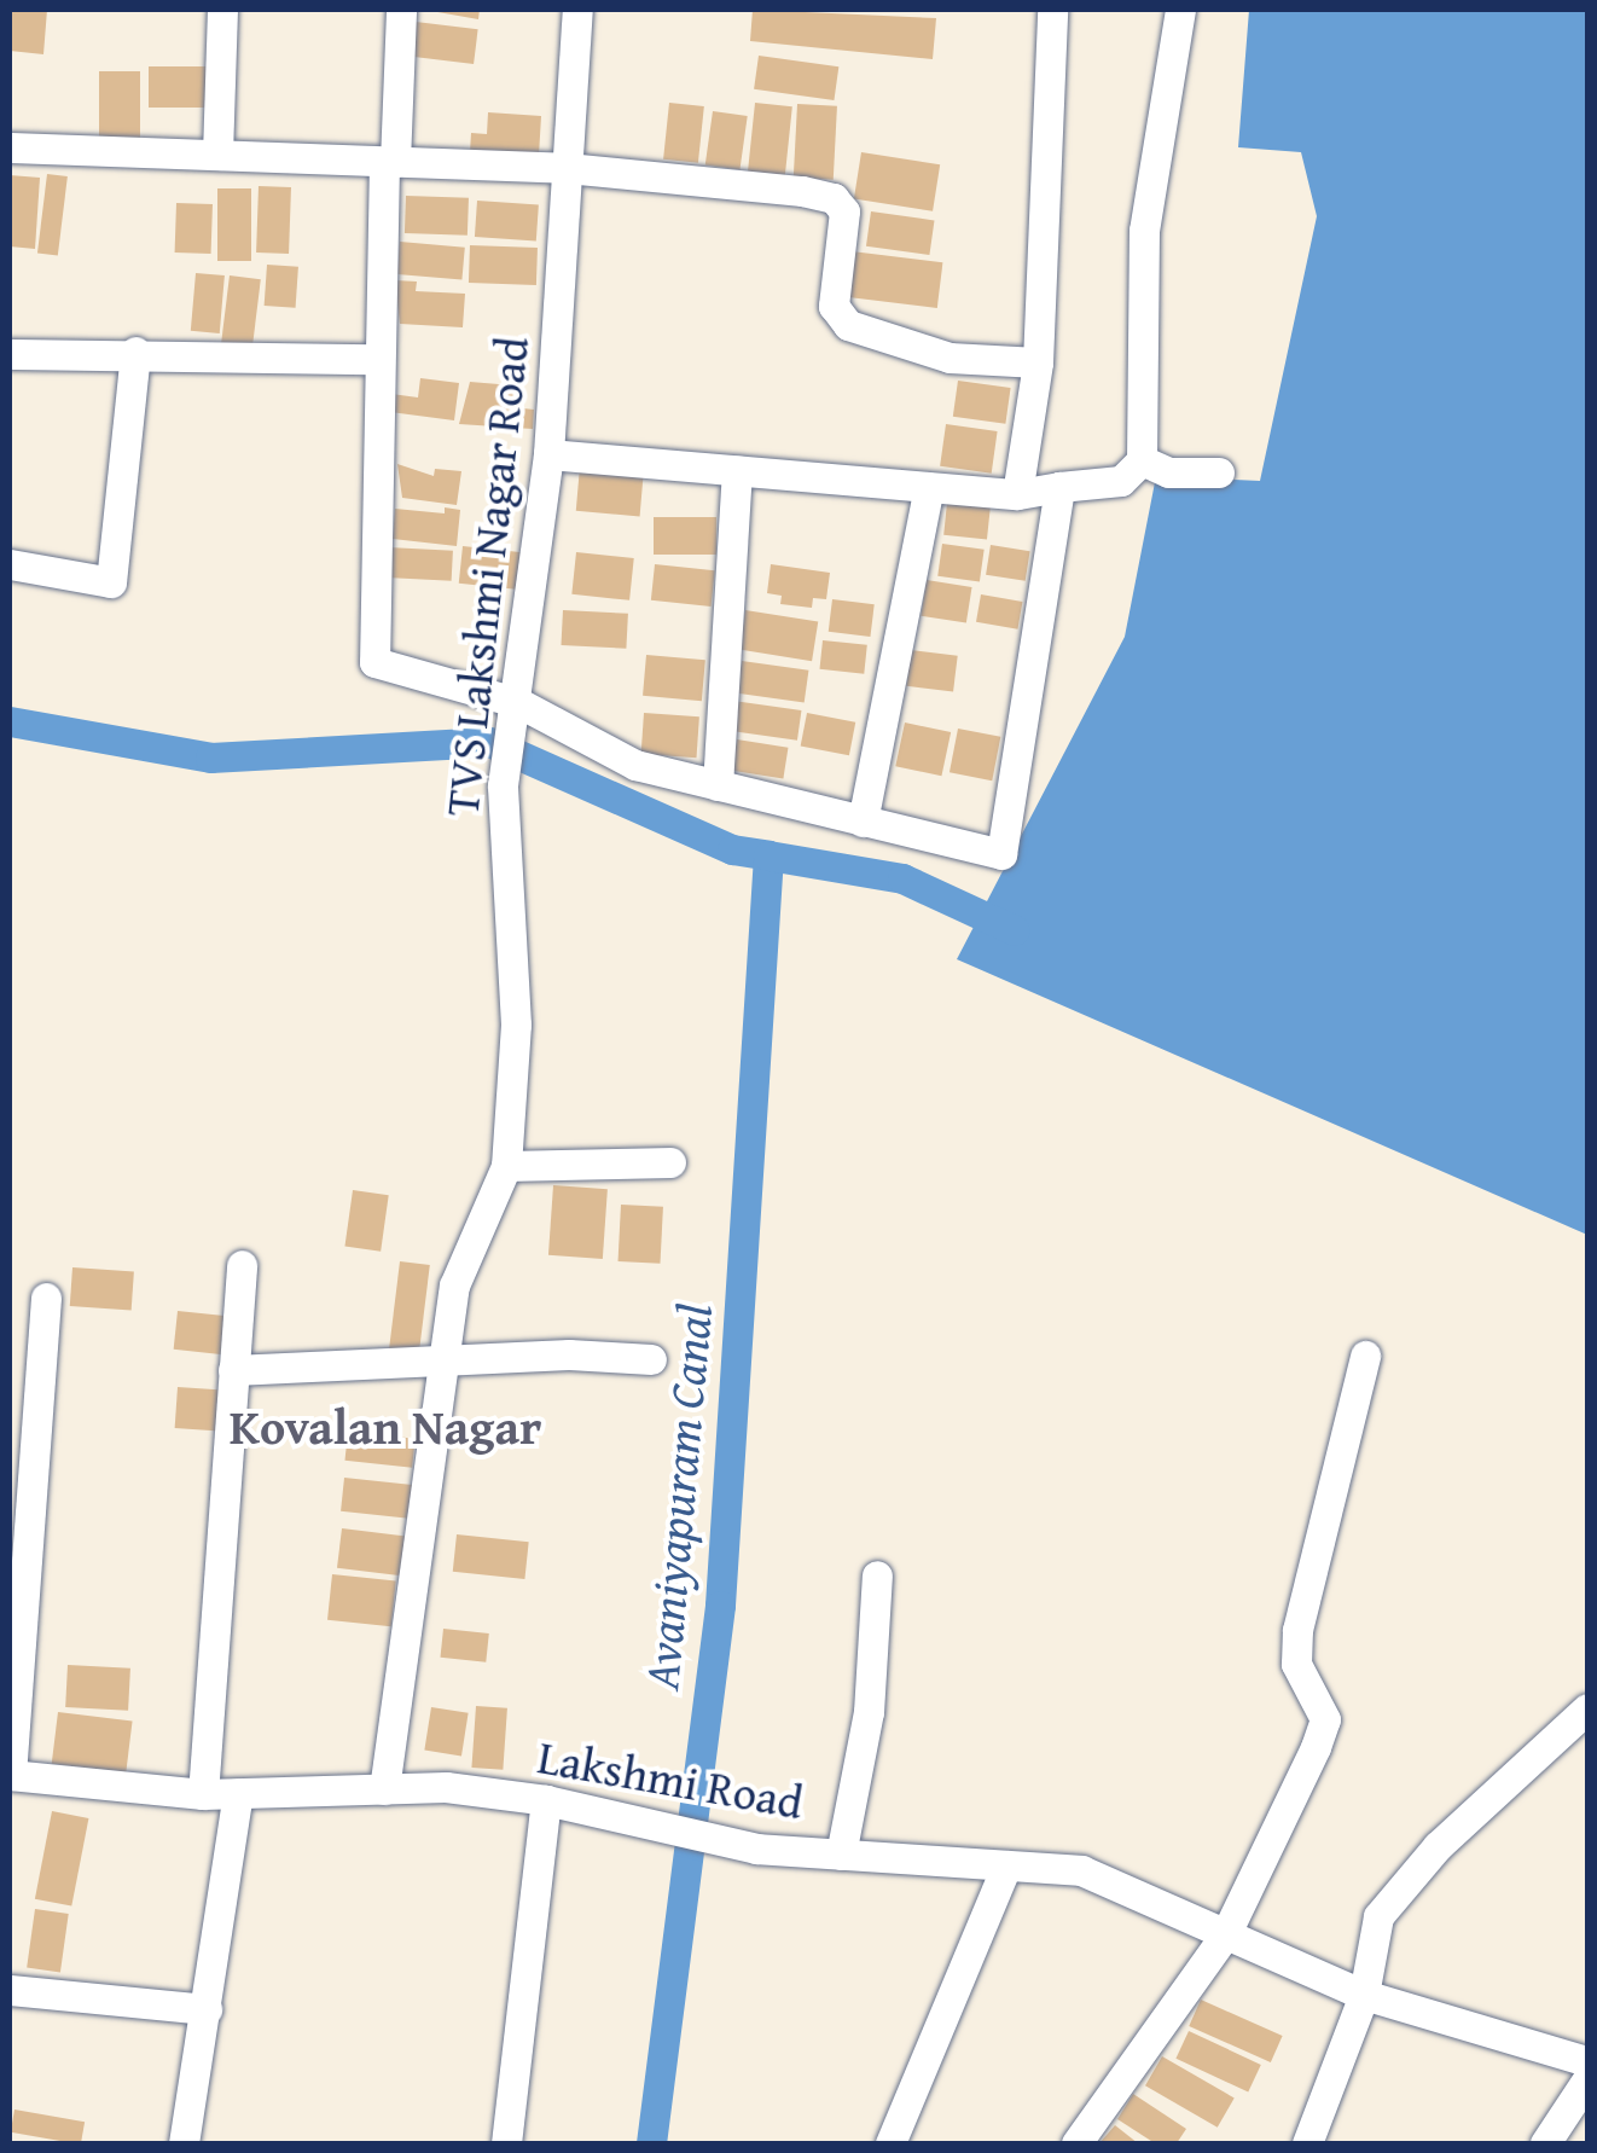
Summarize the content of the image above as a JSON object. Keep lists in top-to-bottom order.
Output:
{
  "streets": {
    "street": ["TVS Lakshmi Nagar Road", "Lakshmi Road"]
  },
  "crossings": [
    ["TVS Lakshmi Nagar Road", "Lakshmi Road"]
  ],
  "districts": ["Kovalan Nagar"],
  "water": ["Avaniyapuram Canal"]
}
